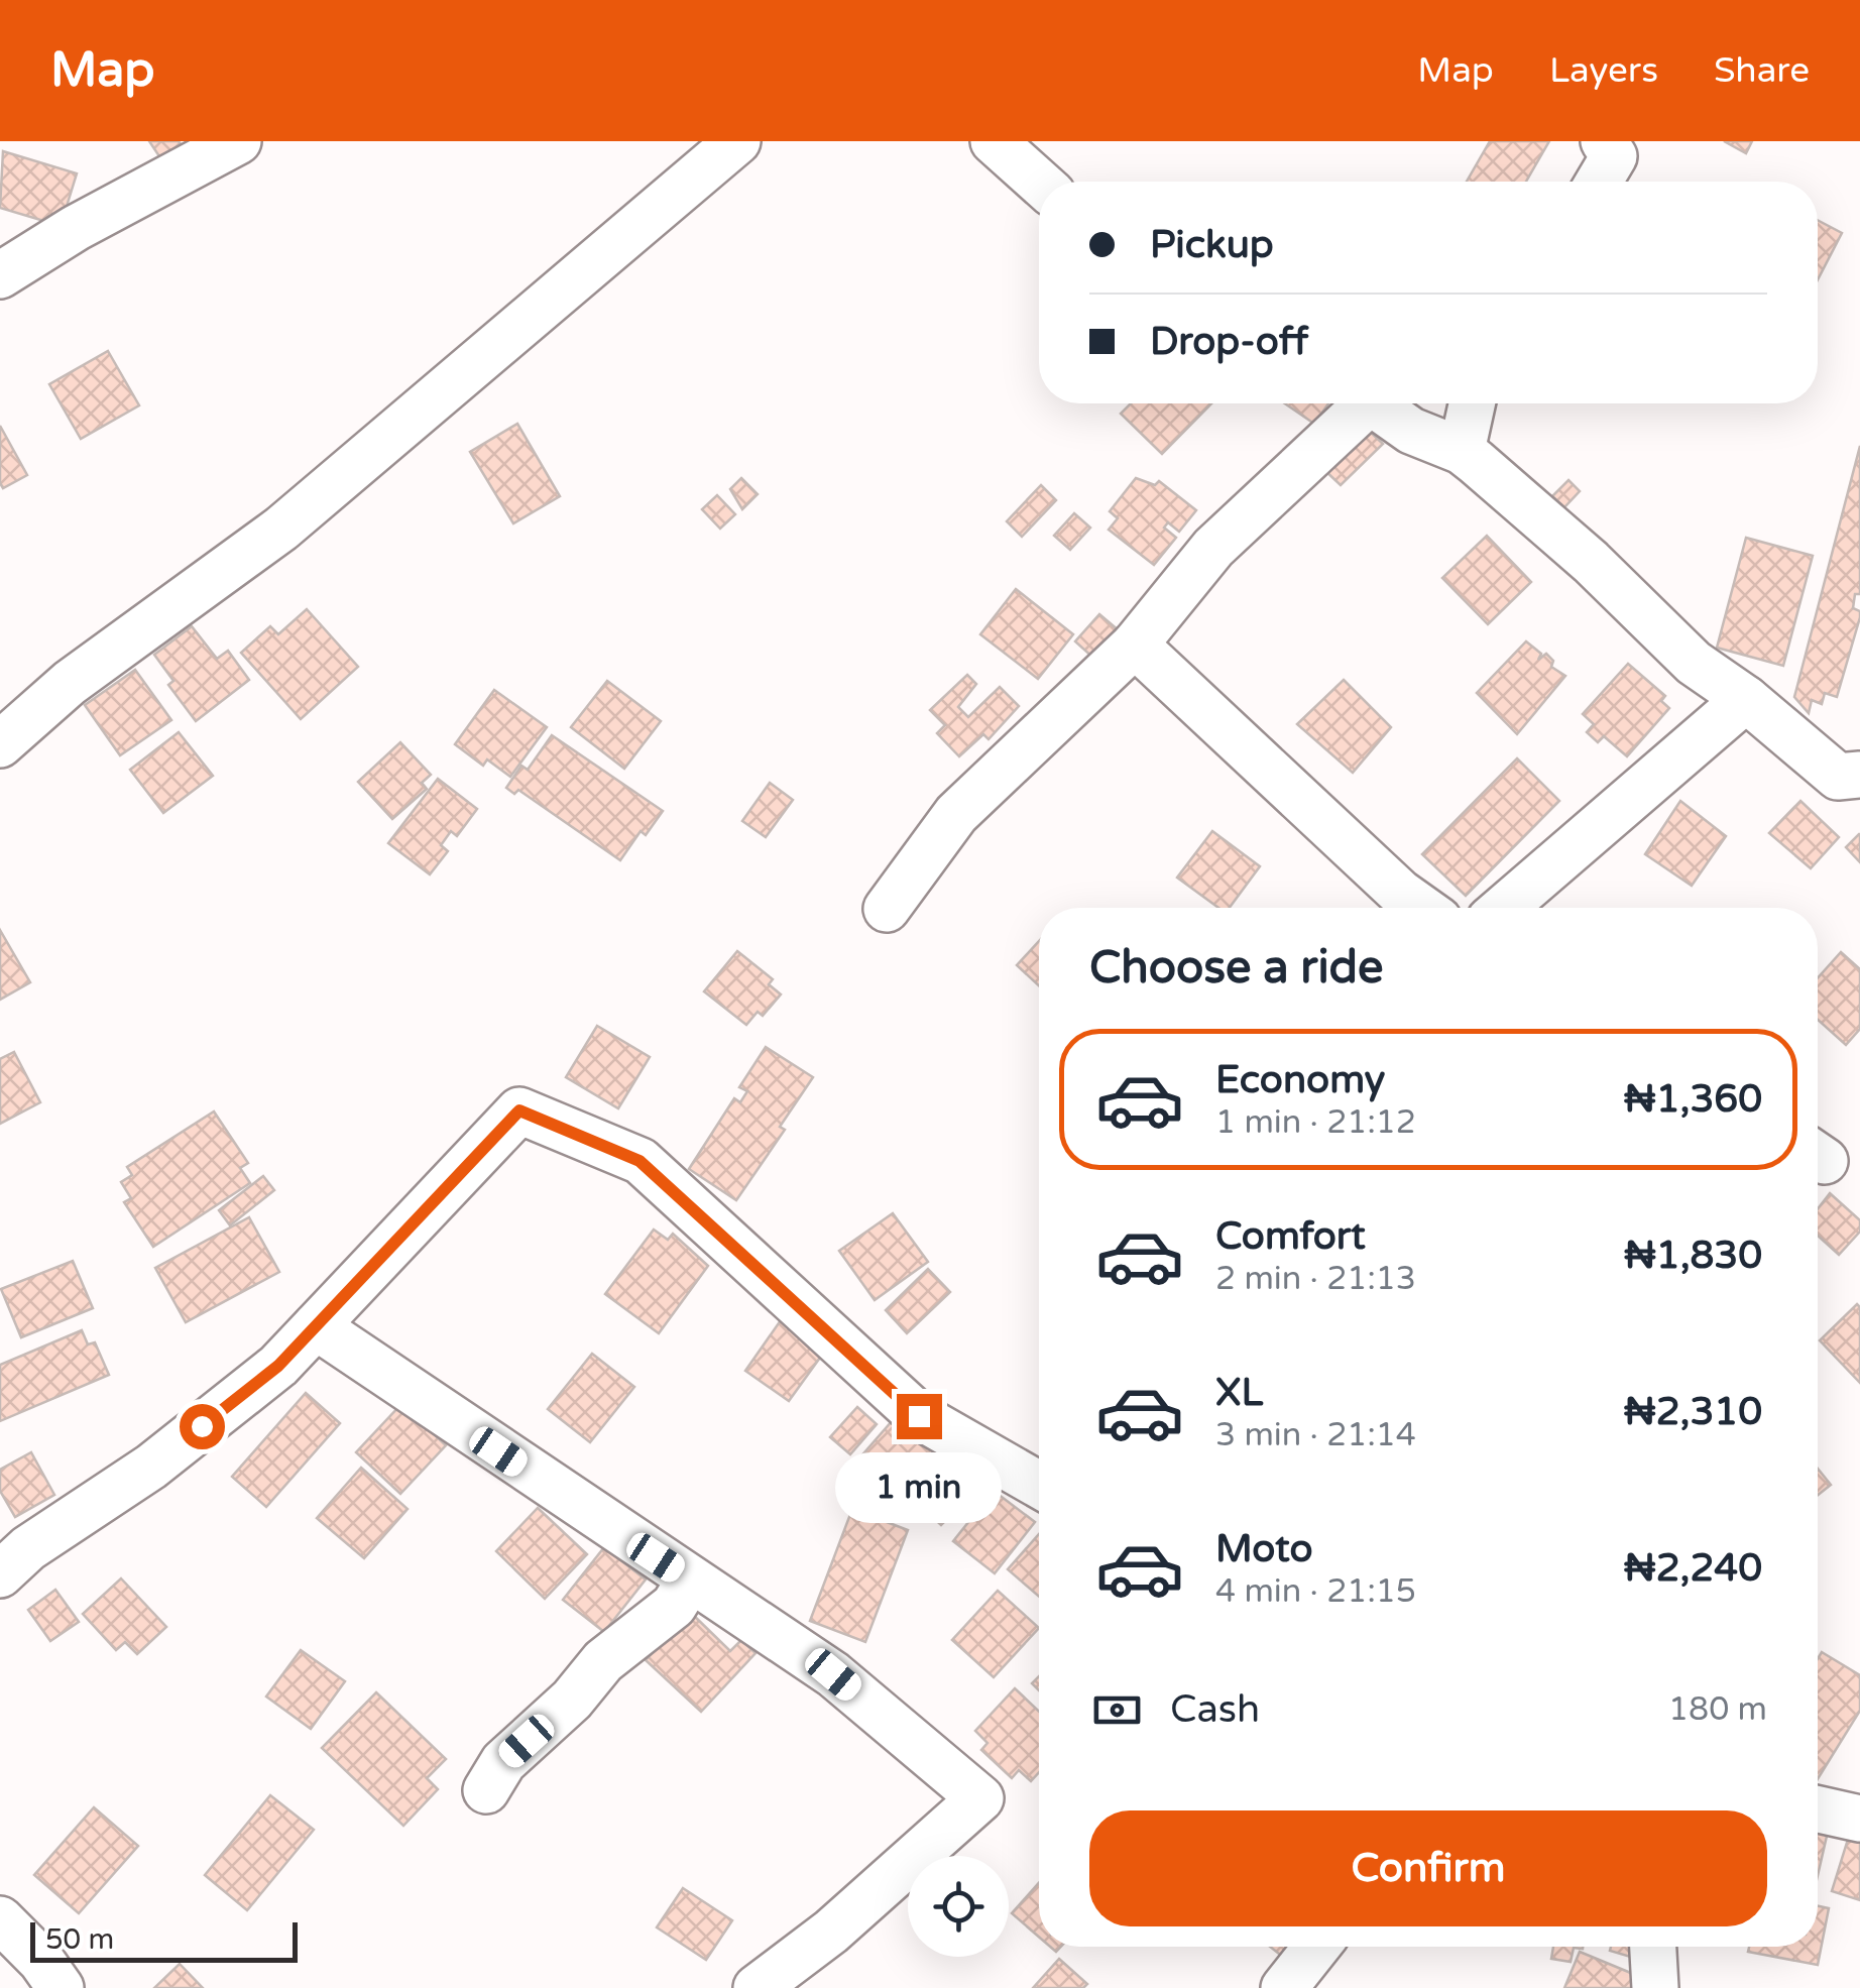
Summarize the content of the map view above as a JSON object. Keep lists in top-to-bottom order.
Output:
{
  "scale_bar": "50 m",
  "page": {
    "header": "Map",
    "nav": ["Map", "Layers", "Share"],
    "banner": ["Pickup", "Drop-off"],
    "heading": "Choose a ride",
    "list": [
      {
        "name": "Economy",
        "note": "1 min · 21:12",
        "value": "₦1,360"
      },
      {
        "name": "Comfort",
        "note": "2 min · 21:13",
        "value": "₦1,830"
      },
      {
        "name": "XL",
        "note": "3 min · 21:14",
        "value": "₦2,310"
      },
      {
        "name": "Moto",
        "note": "4 min · 21:15",
        "value": "₦2,240"
      }
    ],
    "bubble": "1 min",
    "pay": ["Cash", "180 m"],
    "buttons": "Confirm",
    "scale": "50 m"
  }
}
